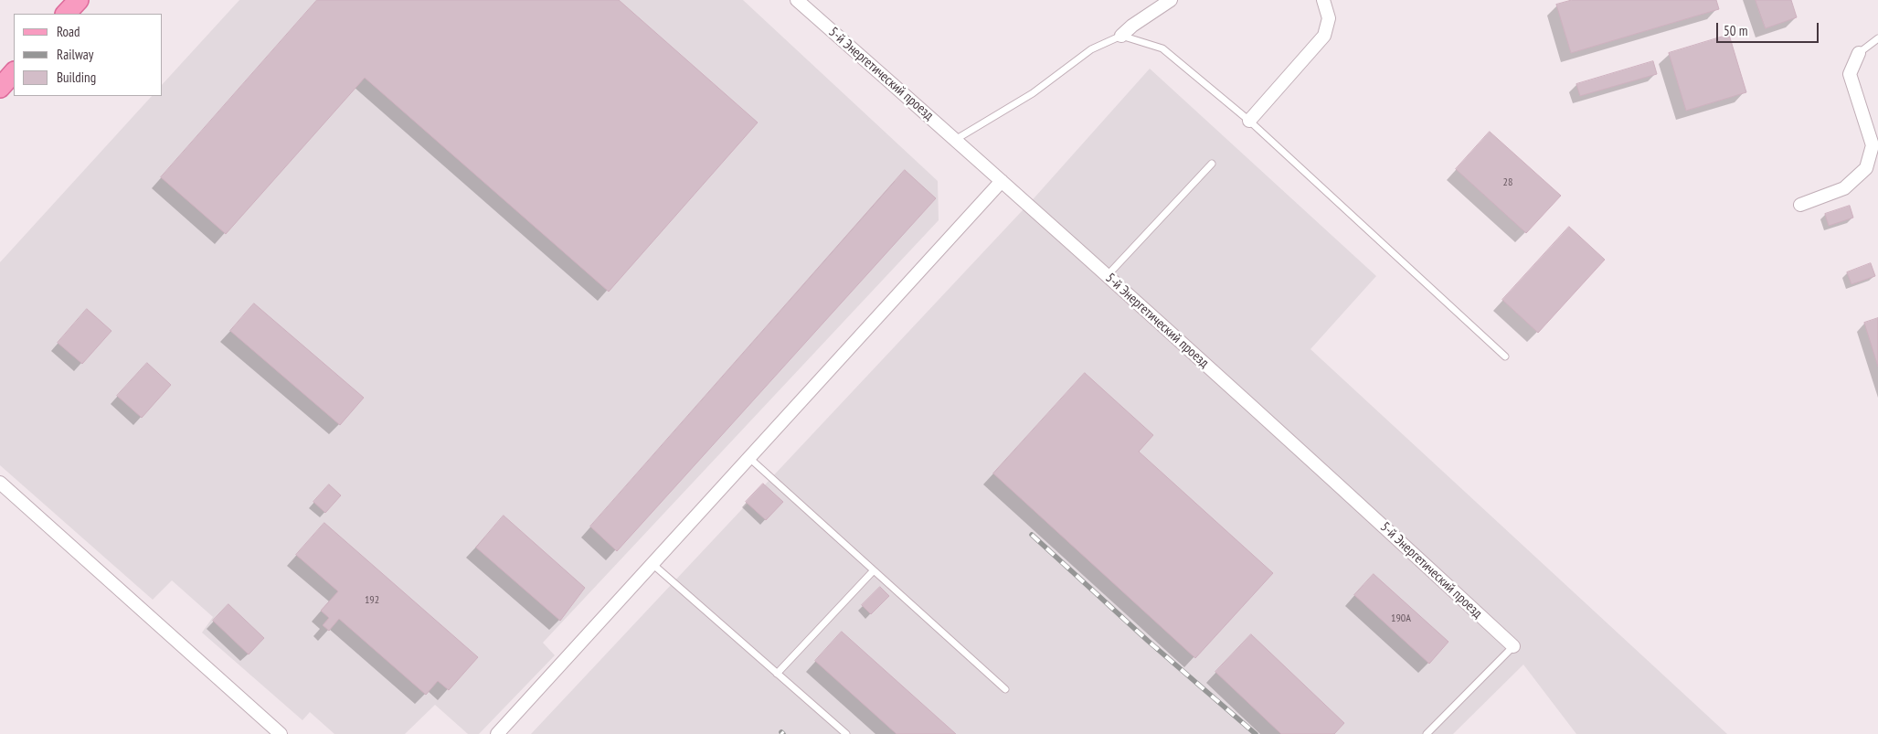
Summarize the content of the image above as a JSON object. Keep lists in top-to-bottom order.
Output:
{
  "streets": {
    "street": ["5-й Энергетический проезд"]
  },
  "house_numbers": ["28", "192", "190А"],
  "legend": ["Road", "Railway", "Building"],
  "scale_bar": "50 m"
}
